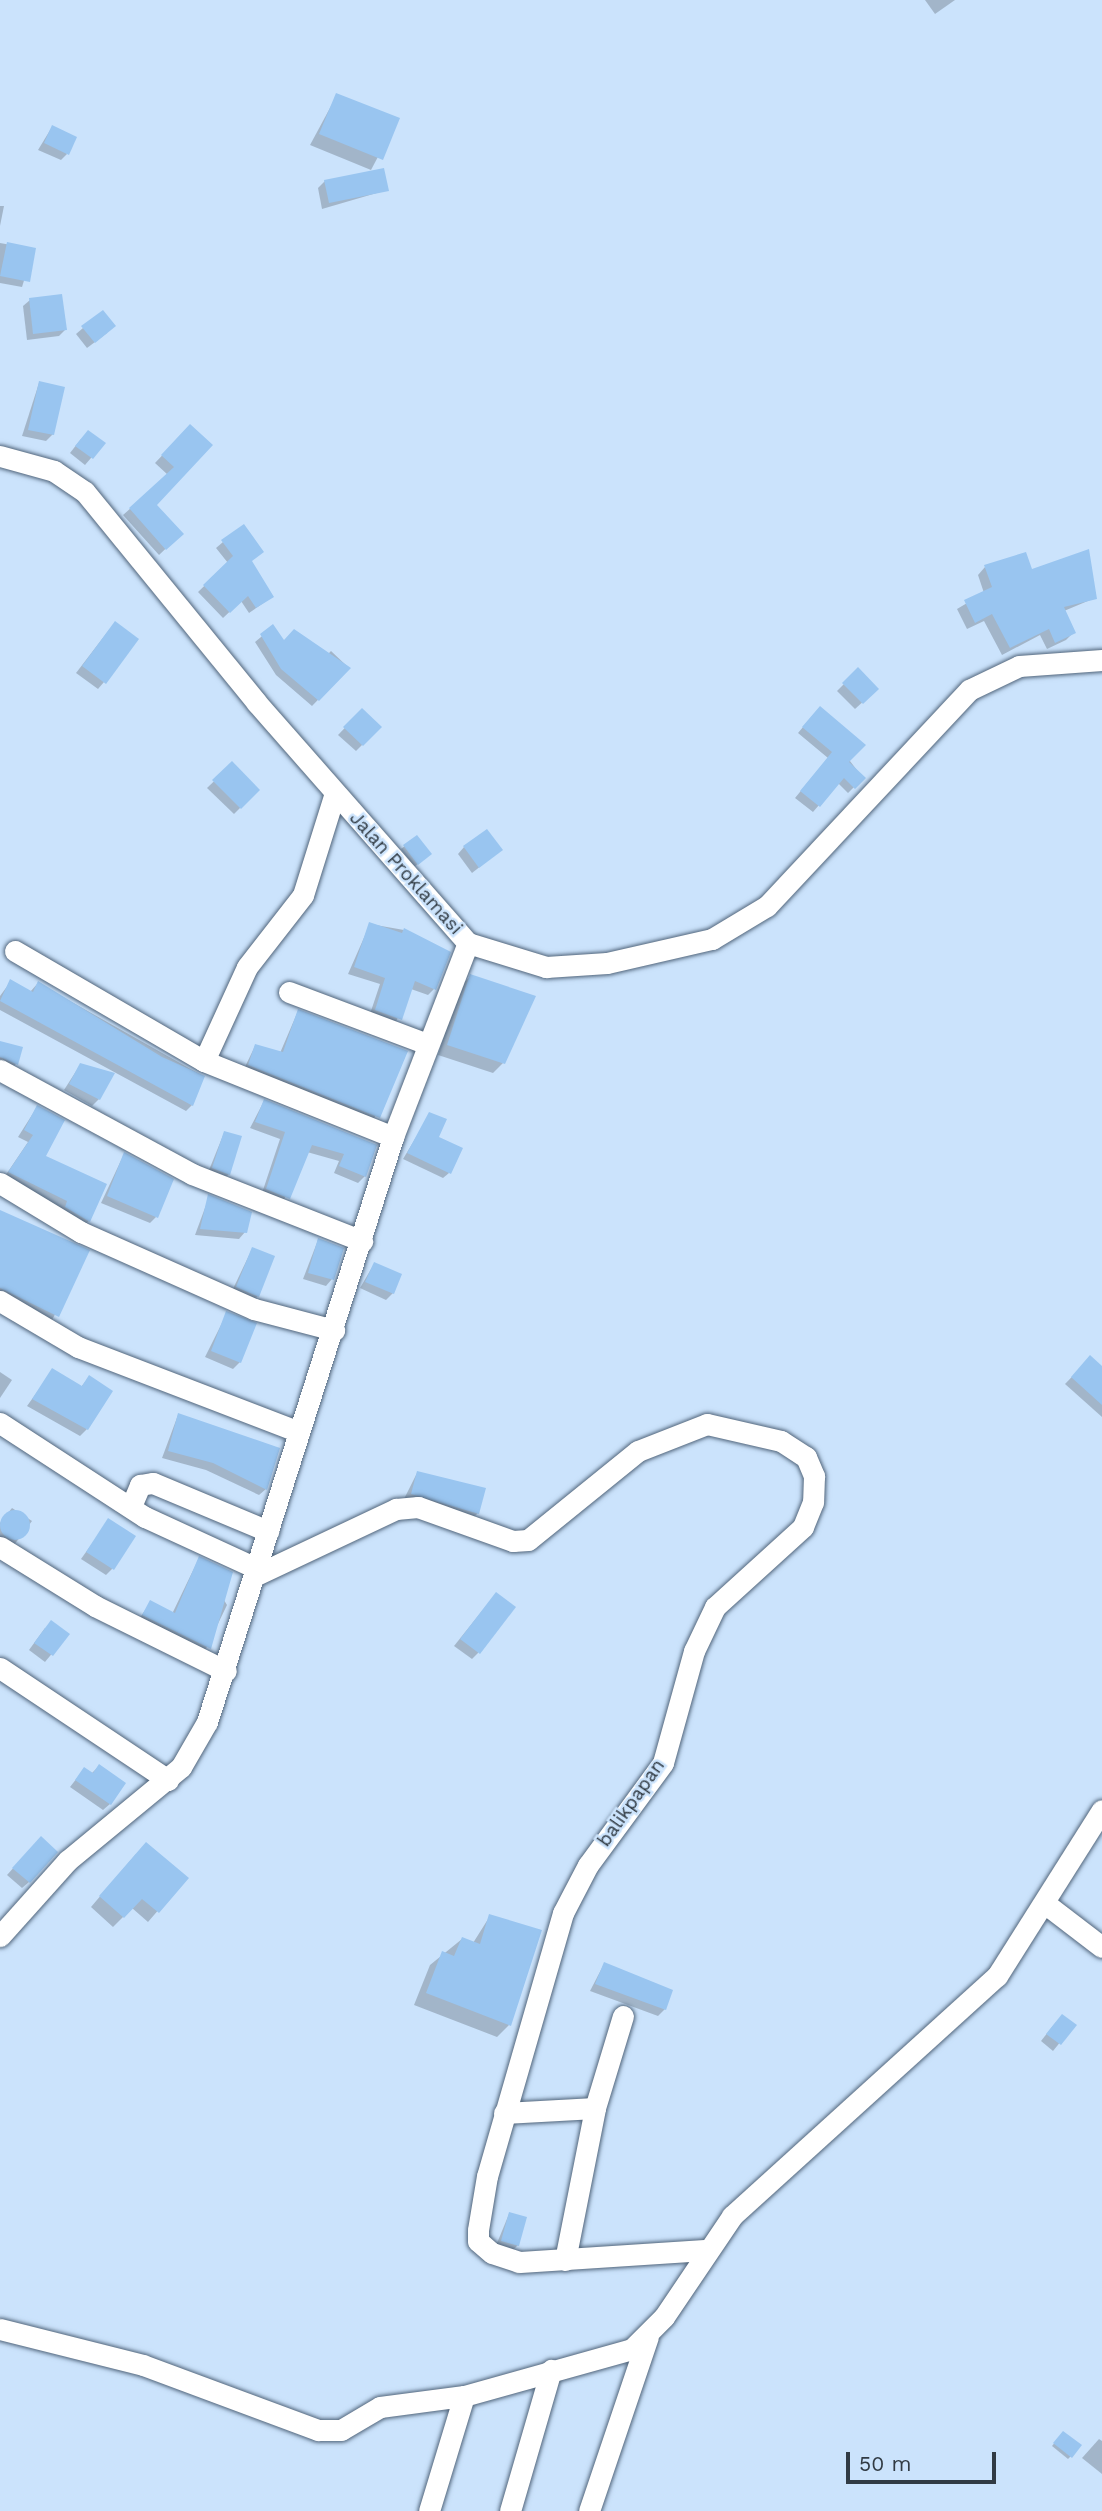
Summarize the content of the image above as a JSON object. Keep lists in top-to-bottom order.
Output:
{
  "streets": {
    "street": ["Jalan Proklamasi", "balikpapan"]
  },
  "scale_bar": "50 m"
}
